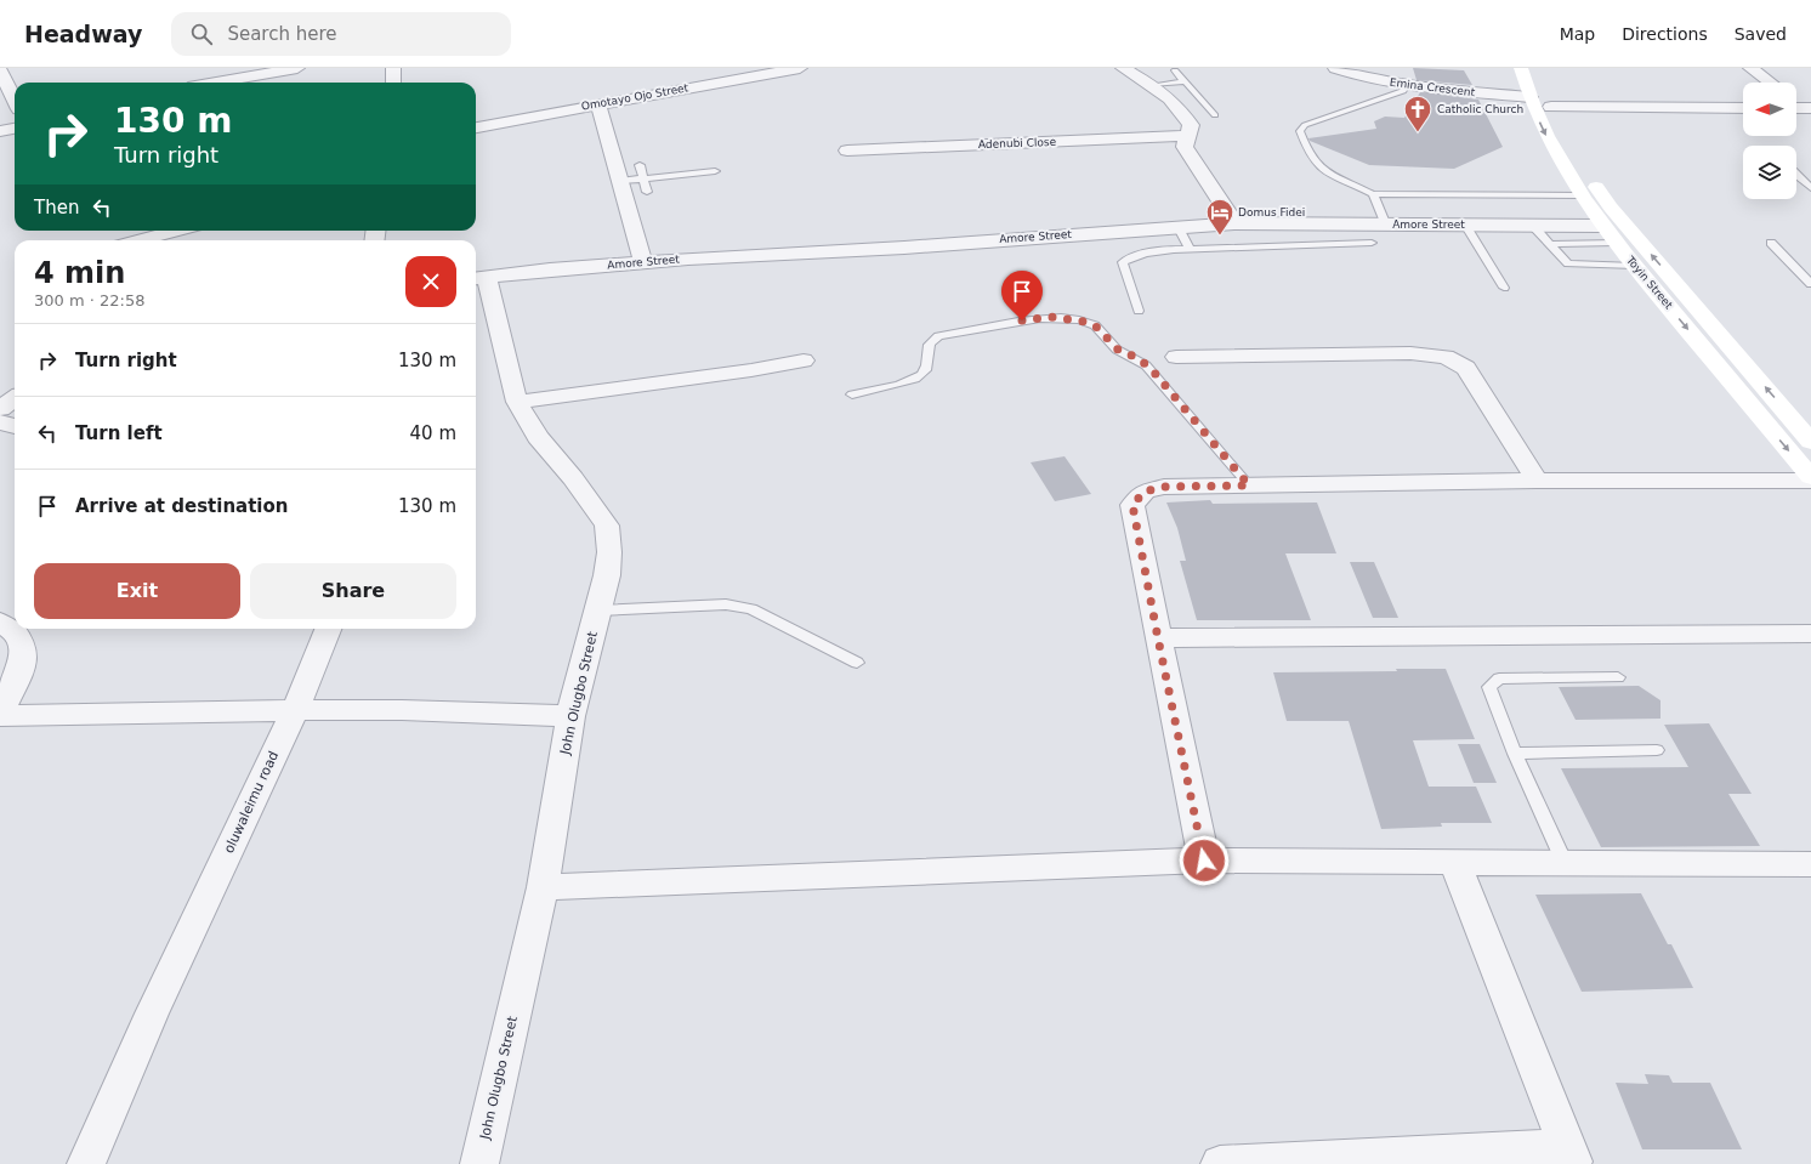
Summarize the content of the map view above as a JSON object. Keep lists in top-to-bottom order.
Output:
{
  "streets": {
    "street": [
      "Emina Crescent",
      "Omotayo Ojo Street",
      "Adenubi Close",
      "Amore Street",
      "Toyin Street",
      "John Olugbo Street",
      "oluwaleimu road"
    ]
  },
  "crossings": [
    ["Emina Crescent", "Toyin Street"],
    ["Amore Street", "Toyin Street"],
    ["Amore Street", "John Olugbo Street"]
  ],
  "places": {
    "church": ["Catholic Church"],
    "hotel": ["Domus Fidei"]
  },
  "north": "left",
  "page": {
    "header": "Headway",
    "search": "Search here",
    "nav": ["Map", "Directions", "Saved"],
    "turn": ["130 m", "Turn right"],
    "then": "Then",
    "heading": ["4 min", "300 m · 22:58"],
    "list": [
      {
        "name": "Turn right",
        "value": "130 m"
      },
      {
        "name": "Turn left",
        "value": "40 m"
      },
      {
        "name": "Arrive at destination",
        "value": "130 m"
      }
    ],
    "buttons": ["Exit", "Share"]
  }
}
